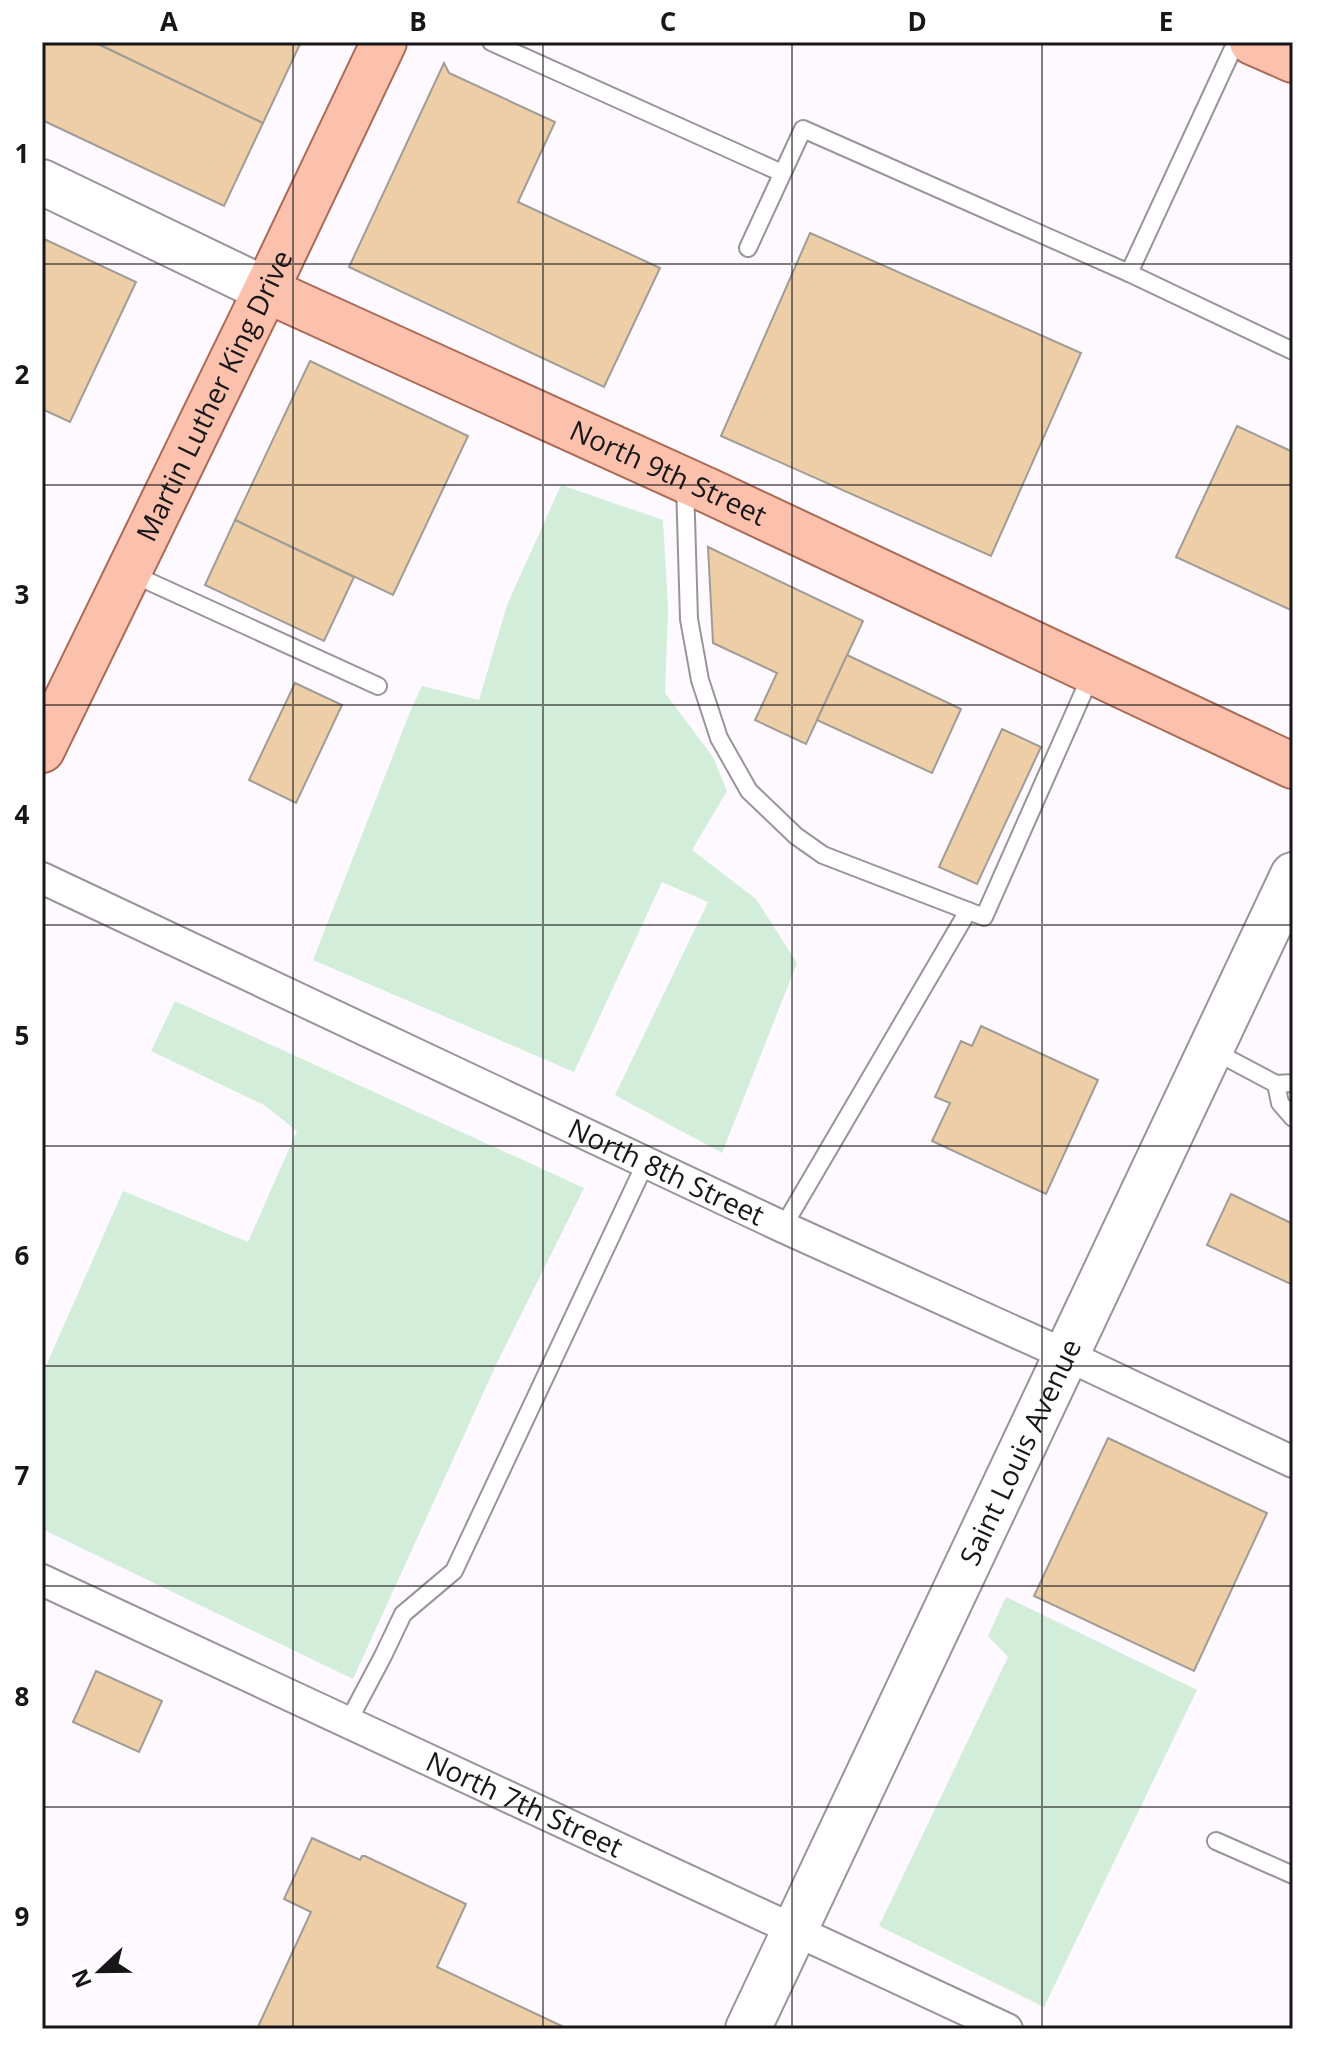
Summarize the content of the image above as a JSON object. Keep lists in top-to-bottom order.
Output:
{
  "streets": {
    "main road": ["Martin Luther King Drive", "North 9th Street"],
    "street": ["North 8th Street", "Saint Louis Avenue", "North 7th Street"]
  },
  "crossings": [
    ["Martin Luther King Drive", "North 9th Street"],
    ["North 8th Street", "Saint Louis Avenue"],
    ["Saint Louis Avenue", "North 7th Street"]
  ],
  "north": "left",
  "grid": {
    "columns": [
      "A",
      "B",
      "C",
      "D",
      "E"
    ],
    "rows": [
      "1",
      "2",
      "3",
      "4",
      "5",
      "6",
      "7",
      "8",
      "9"
    ]
  }
}
